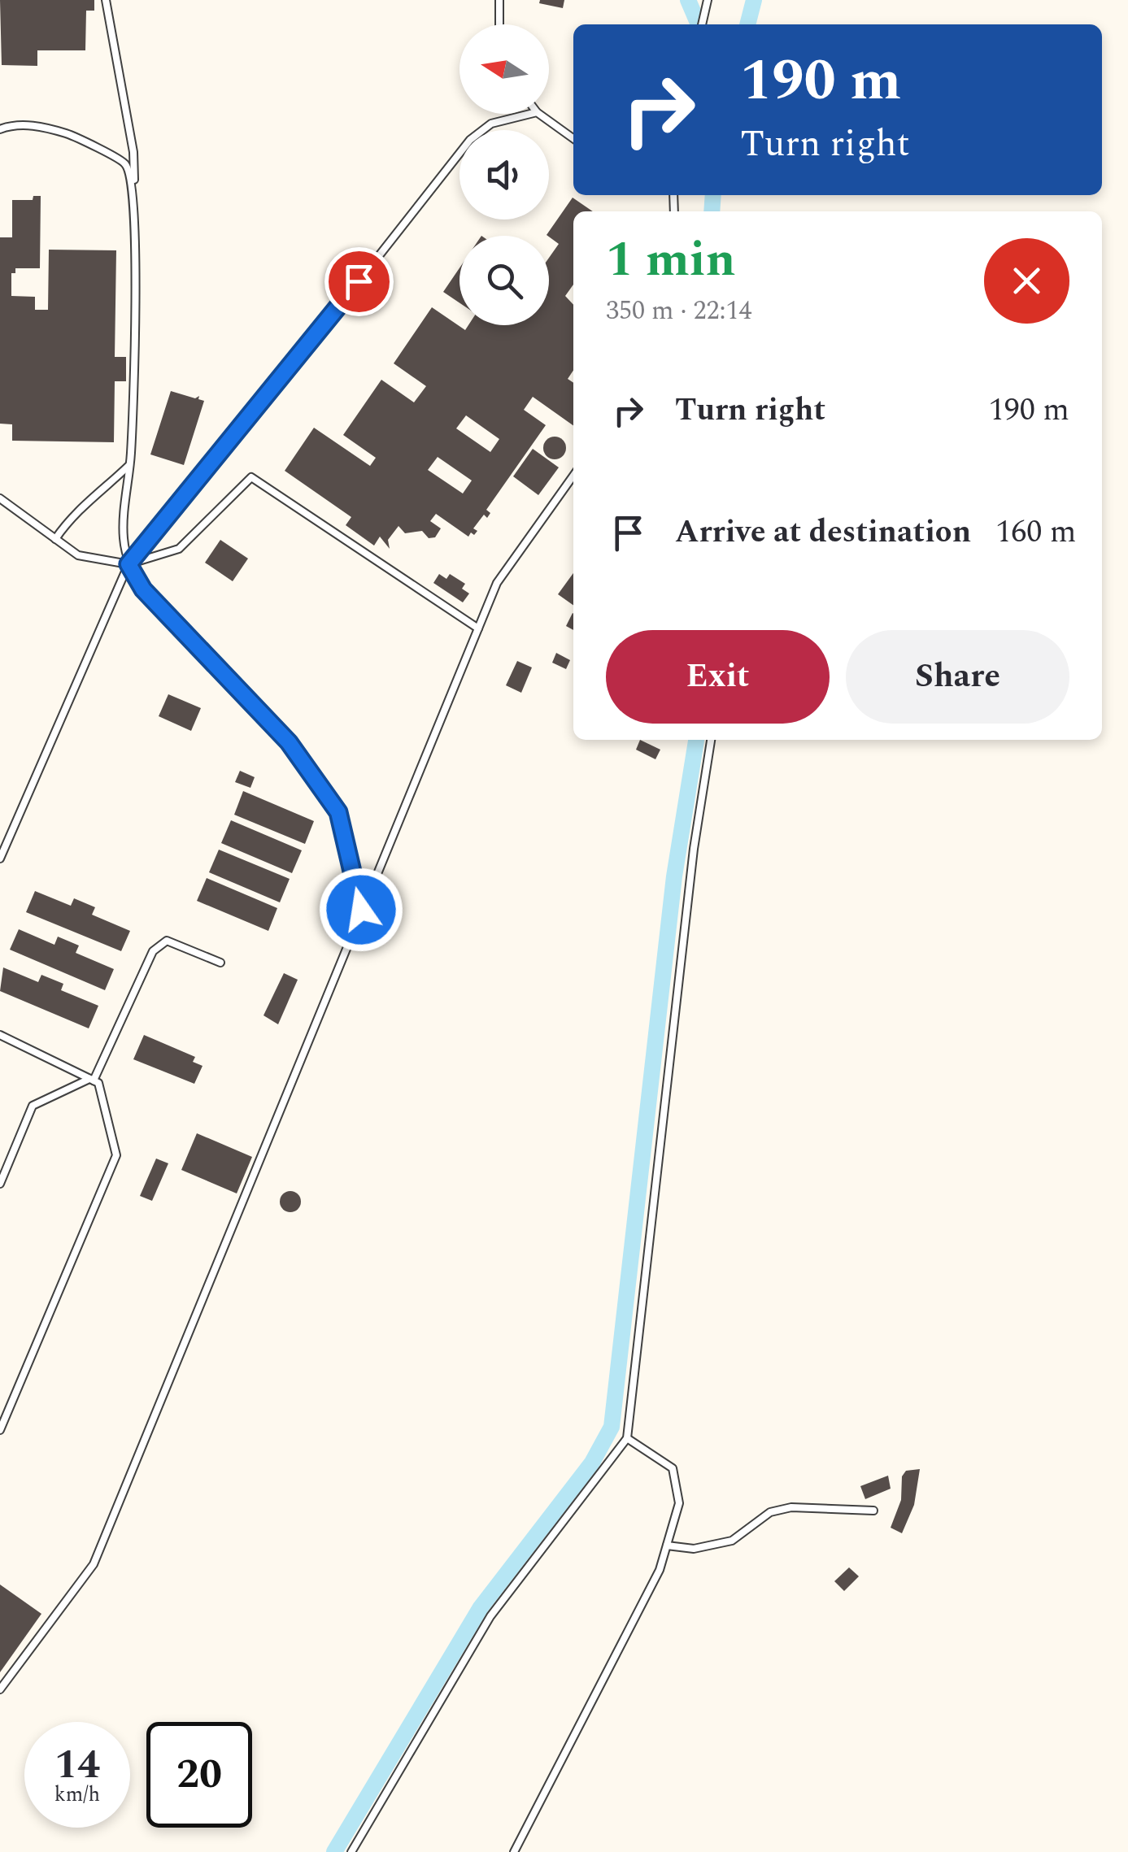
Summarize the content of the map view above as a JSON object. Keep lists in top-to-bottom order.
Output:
{
  "north": "left",
  "page": {
    "turn": ["190 m", "Turn right"],
    "heading": ["1 min", "350 m · 22:14"],
    "list": [
      {
        "name": "Turn right",
        "value": "190 m"
      },
      {
        "name": "Arrive at destination",
        "value": "160 m"
      }
    ],
    "buttons": ["Exit", "Share"],
    "speed": "14 km/h",
    "limit": "20"
  }
}
